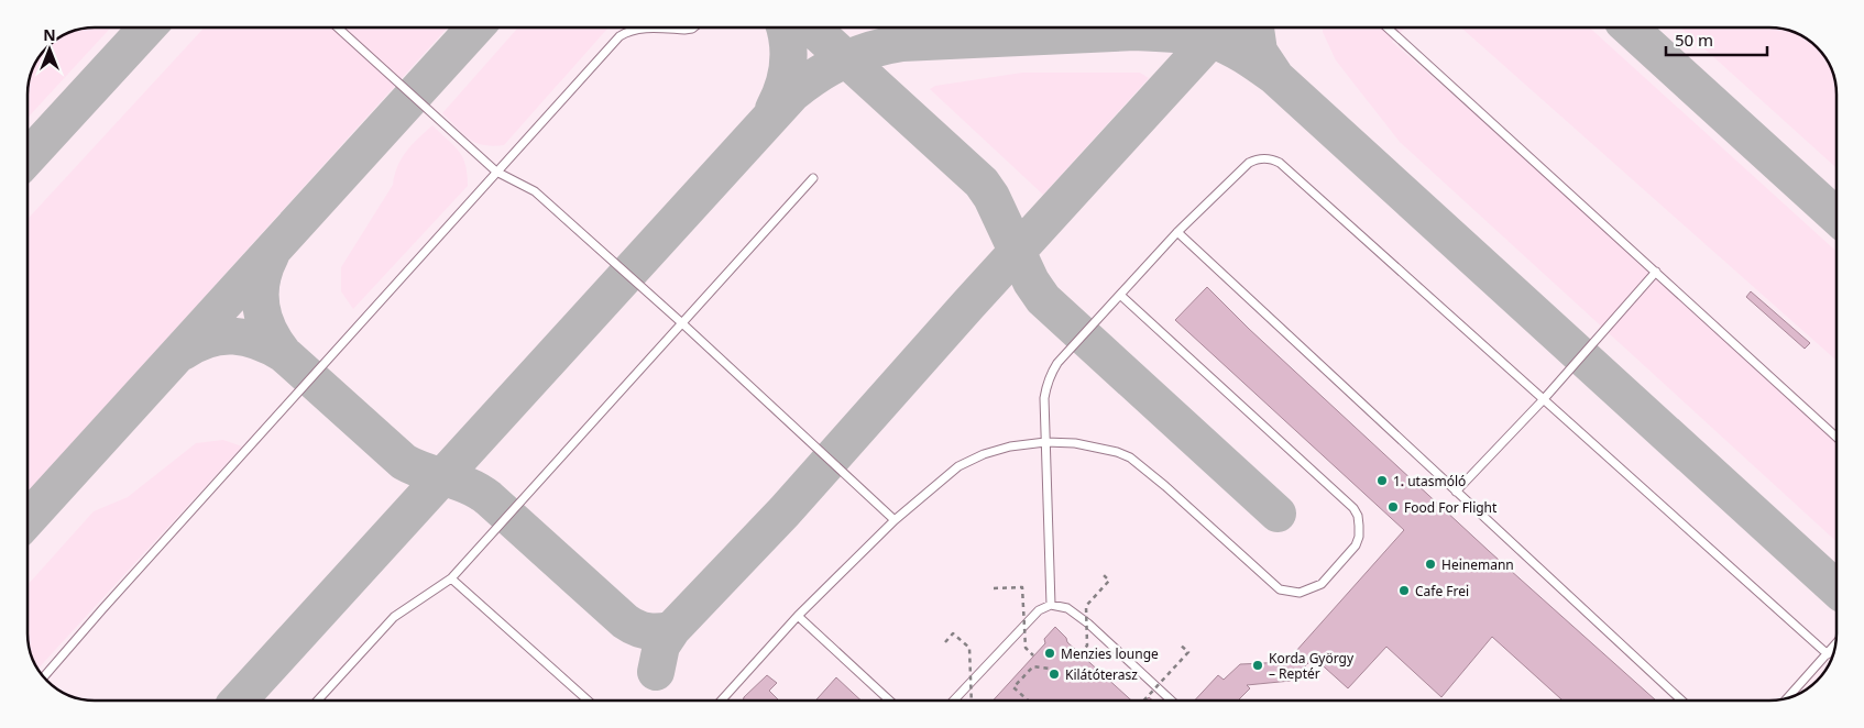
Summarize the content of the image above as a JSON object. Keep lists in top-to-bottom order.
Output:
{
  "places": [
    "1. utasmóló",
    "Food For Flight",
    "Heinemann",
    "Cafe Frei",
    "Menzies lounge",
    "Korda György – Reptér",
    "Kilátóterasz"
  ],
  "scale_bar": "50 m",
  "north": "top"
}
